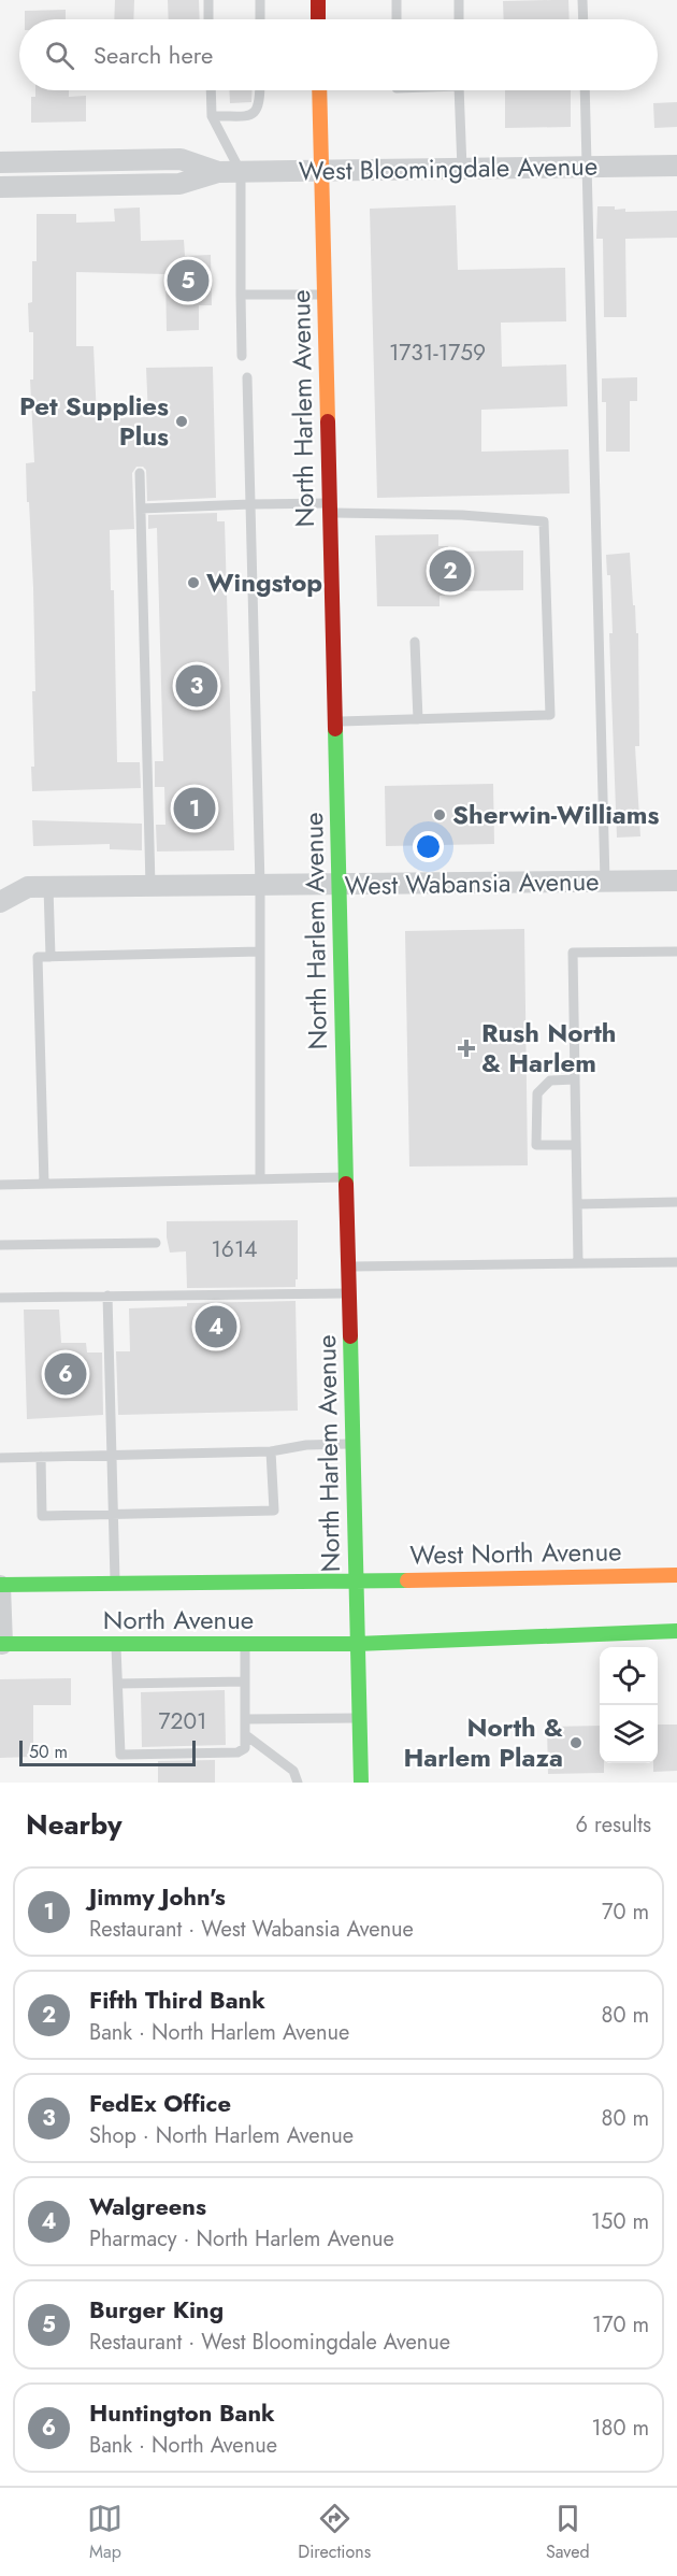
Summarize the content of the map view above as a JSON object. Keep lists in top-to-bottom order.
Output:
{
  "streets": {
    "main road": ["North Harlem Avenue", "West North Avenue", "North Avenue"],
    "street": ["West Bloomingdale Avenue", "West Wabansia Avenue"]
  },
  "crossings": [
    ["West Bloomingdale Avenue", "North Harlem Avenue"],
    ["North Harlem Avenue", "West Wabansia Avenue"],
    ["North Harlem Avenue", "West North Avenue"],
    ["North Harlem Avenue", "North Avenue"],
    ["West North Avenue", "North Avenue"]
  ],
  "places": {
    "other": [
      "Pet Supplies Plus",
      "Wingstop",
      "Sherwin-Williams",
      "North & Harlem Plaza"
    ],
    "health": ["Rush North & Harlem"]
  },
  "house_numbers": ["1731-1759", "1614", "7201"],
  "scale_bar": "50 m",
  "page": {
    "search": "Search here",
    "pins": [
      "5",
      "2",
      "3",
      "1",
      "4",
      "6"
    ],
    "scale": "50 m",
    "heading": ["Nearby", "6 results"],
    "list": [
      {
        "mark": "1",
        "name": "Jimmy John's",
        "note": "Restaurant · West Wabansia Avenue",
        "value": "70 m"
      },
      {
        "mark": "2",
        "name": "Fifth Third Bank",
        "note": "Bank · North Harlem Avenue",
        "value": "80 m"
      },
      {
        "mark": "3",
        "name": "FedEx Office",
        "note": "Shop · North Harlem Avenue",
        "value": "80 m"
      },
      {
        "mark": "4",
        "name": "Walgreens",
        "note": "Pharmacy · North Harlem Avenue",
        "value": "150 m"
      },
      {
        "mark": "5",
        "name": "Burger King",
        "note": "Restaurant · West Bloomingdale Avenue",
        "value": "170 m"
      },
      {
        "mark": "6",
        "name": "Huntington Bank",
        "note": "Bank · North Avenue",
        "value": "180 m"
      }
    ],
    "nav": ["Map", "Directions", "Saved"]
  }
}
